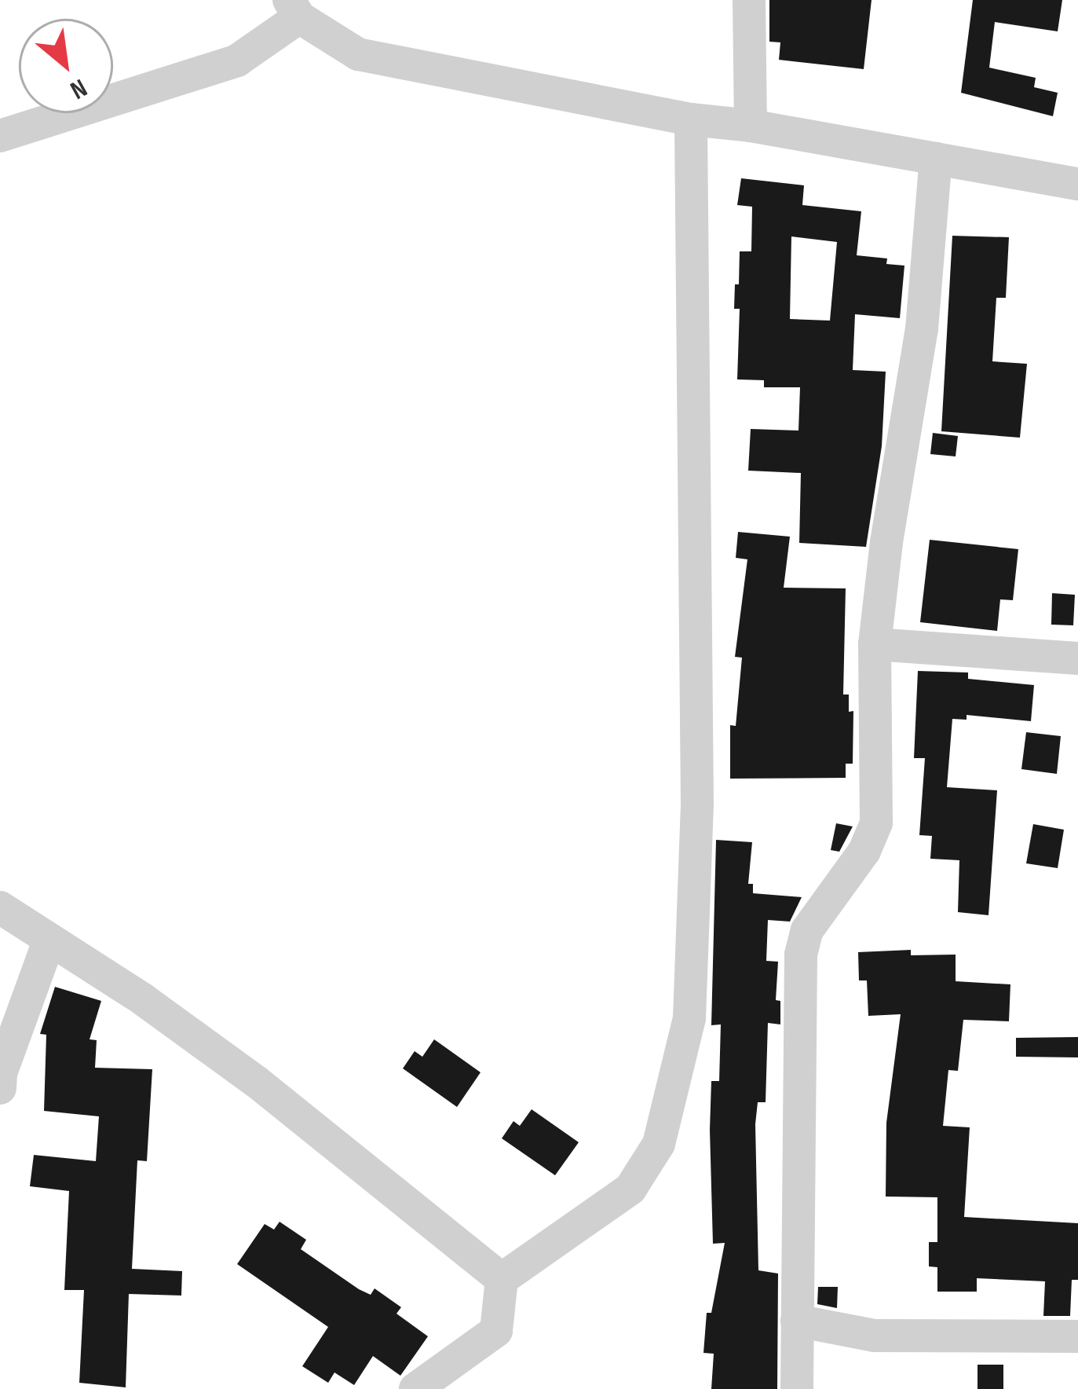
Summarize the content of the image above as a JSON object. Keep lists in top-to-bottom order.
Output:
{
  "north": "bottom right"
}
